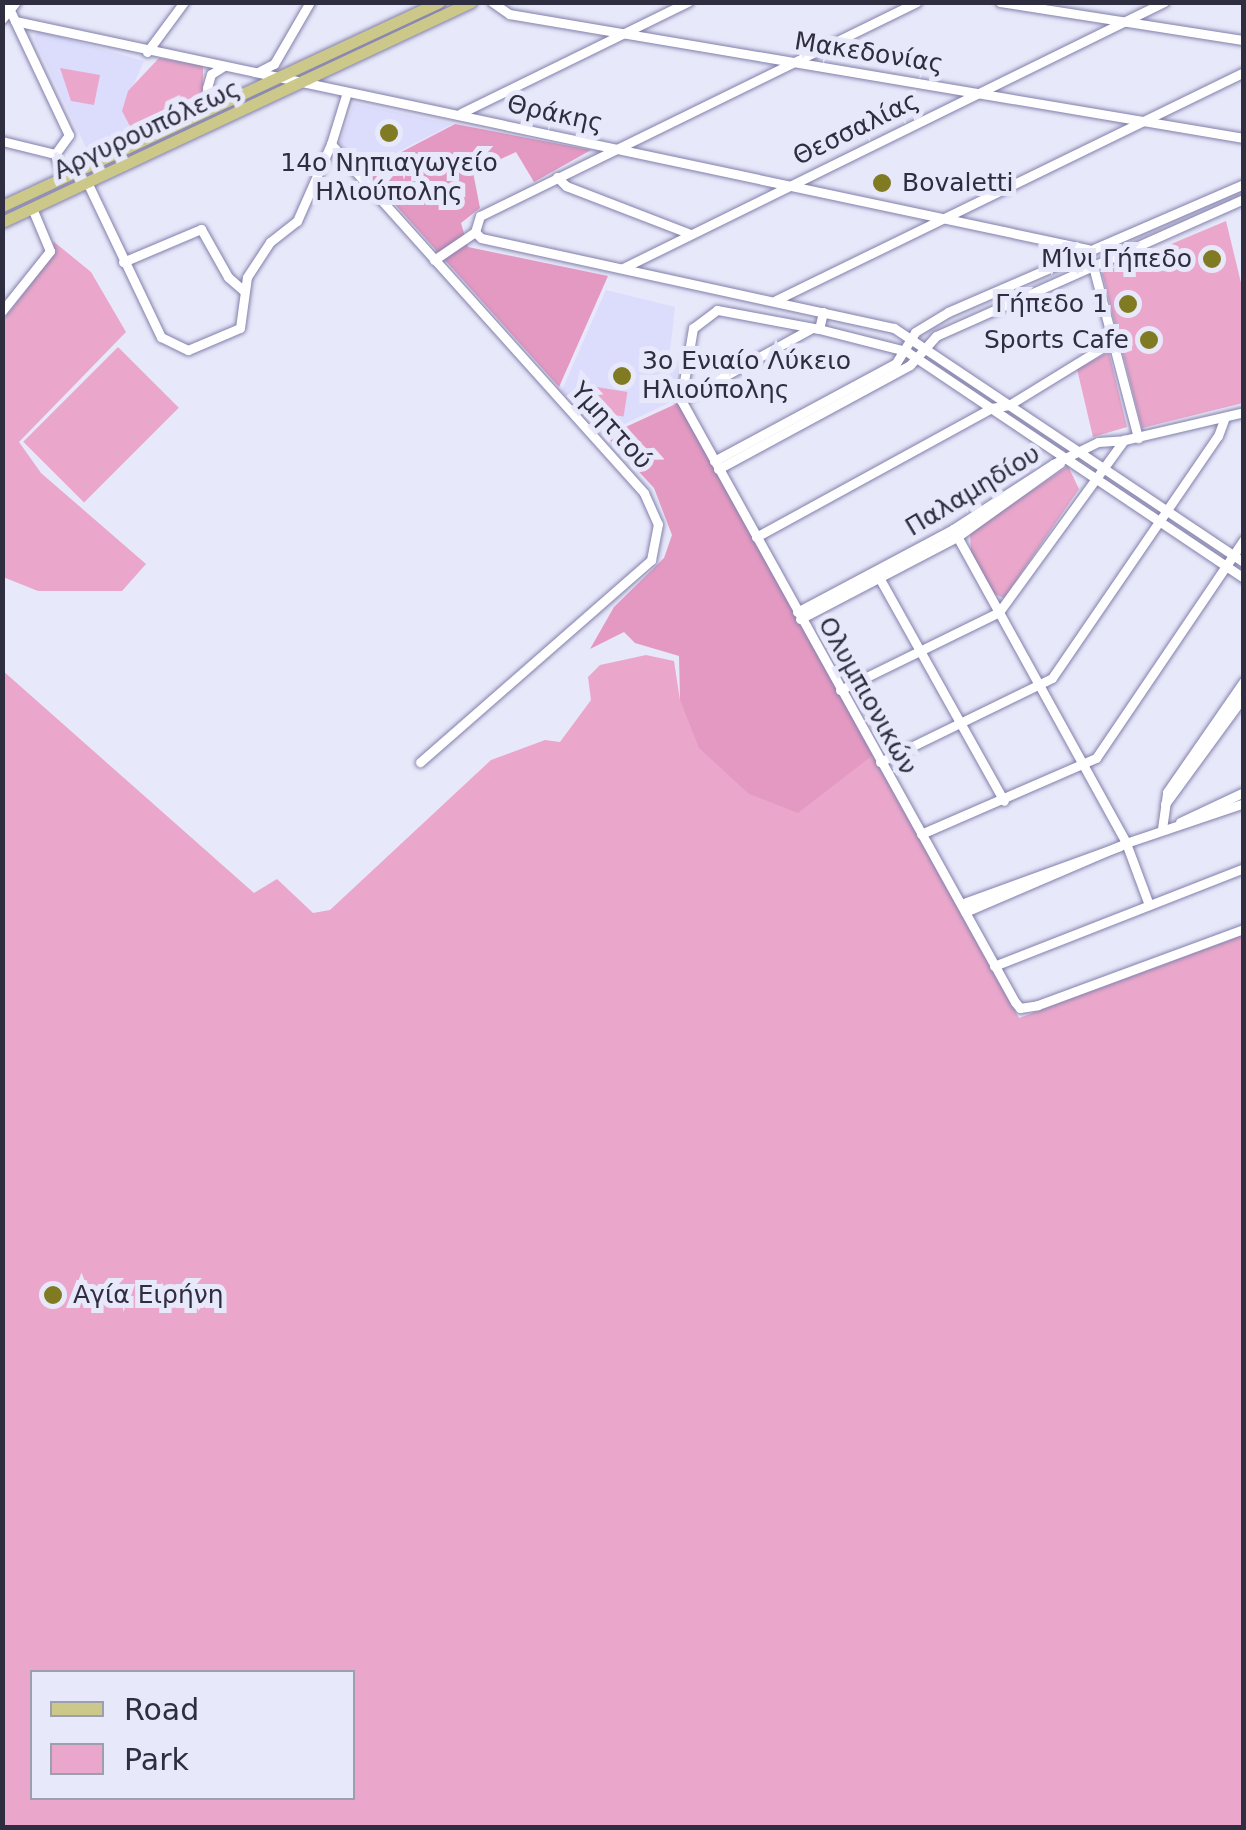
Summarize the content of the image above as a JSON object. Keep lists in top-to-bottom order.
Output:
{
  "streets": {
    "main road": ["Αργυρουπόλεως"],
    "street": [
      "Μακεδονίας",
      "Θράκης",
      "Θεσσαλίας",
      "Υμηττού",
      "Παλαμηδίου",
      "Ολυμπιονικών"
    ]
  },
  "crossings": [
    ["Μακεδονίας", "Θεσσαλίας"],
    ["Θράκης", "Θεσσαλίας"],
    ["Θράκης", "Αργυρουπόλεως"],
    ["Παλαμηδίου", "Ολυμπιονικών"]
  ],
  "places": [
    "14ο Νηπιαγωγείο Ηλιούπολης",
    "Bovaletti",
    "ΜΊνι Γήπεδο",
    "Γήπεδο 1",
    "Sports Cafe",
    "3ο Ενιαίο Λύκειο Ηλιούπολης",
    "Αγία Ειρήνη"
  ],
  "legend": ["Road", "Park"]
}
